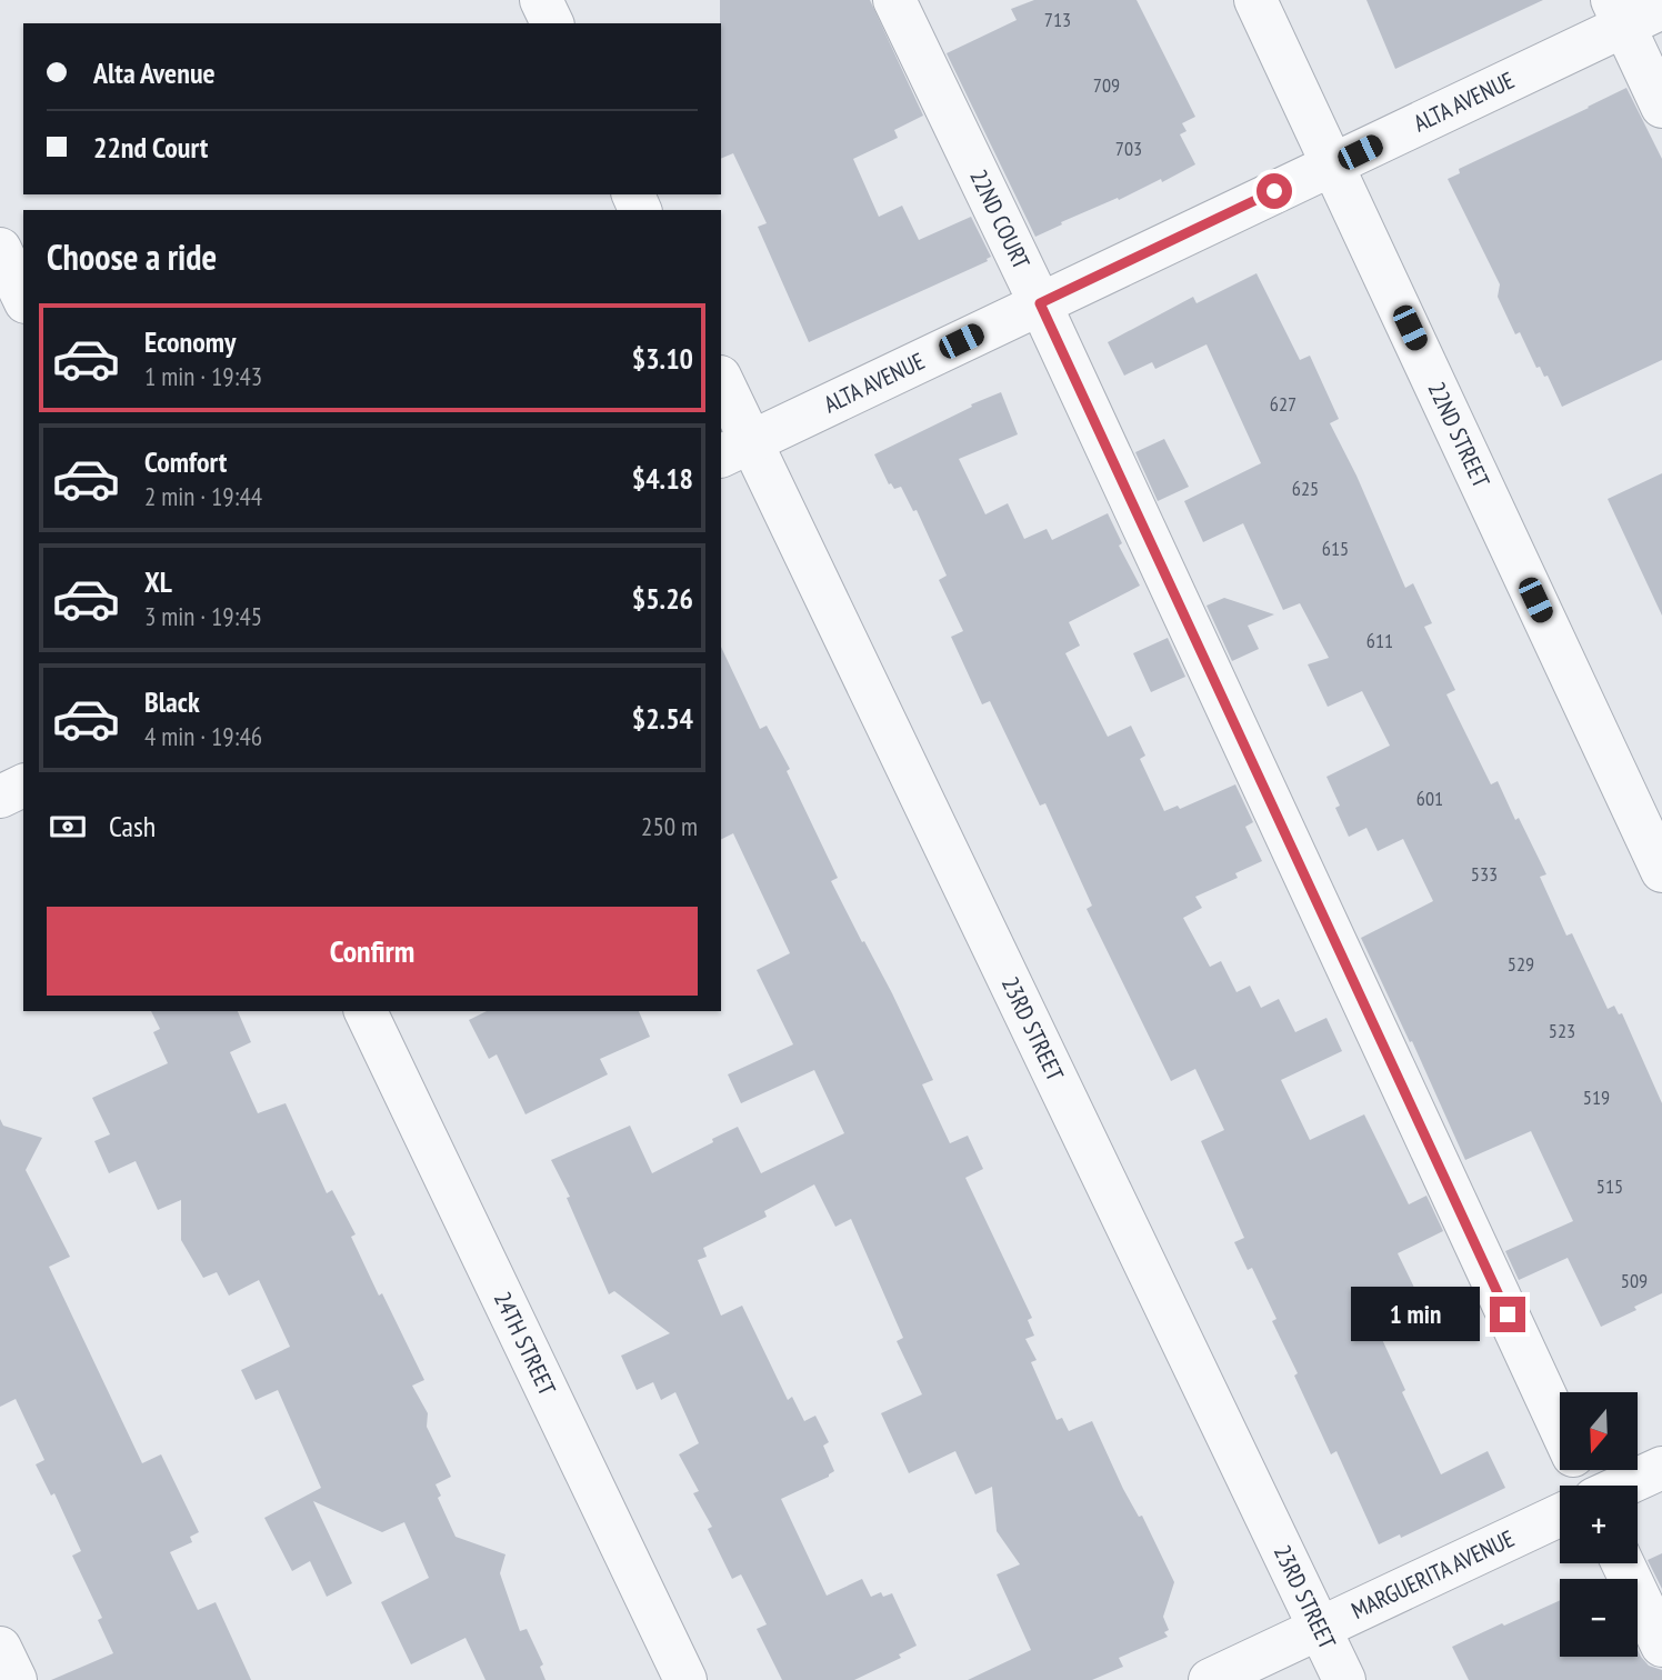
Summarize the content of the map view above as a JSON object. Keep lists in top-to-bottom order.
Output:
{
  "streets": {
    "street": [
      "ALTA AVENUE",
      "22ND COURT",
      "22ND STREET",
      "23RD STREET",
      "24TH STREET",
      "MARGUERITA AVENUE"
    ]
  },
  "crossings": [
    ["ALTA AVENUE", "22ND COURT"],
    ["ALTA AVENUE", "22ND STREET"],
    ["ALTA AVENUE", "23RD STREET"],
    ["23RD STREET", "MARGUERITA AVENUE"]
  ],
  "house_numbers": [
    "713",
    "709",
    "703",
    "627",
    "625",
    "615",
    "611",
    "601",
    "533",
    "529",
    "523",
    "519",
    "515",
    "509"
  ],
  "north": "bottom",
  "page": {
    "banner": ["Alta Avenue", "22nd Court"],
    "heading": "Choose a ride",
    "list": [
      {
        "name": "Economy",
        "note": "1 min · 19:43",
        "value": "$3.10"
      },
      {
        "name": "Comfort",
        "note": "2 min · 19:44",
        "value": "$4.18"
      },
      {
        "name": "XL",
        "note": "3 min · 19:45",
        "value": "$5.26"
      },
      {
        "name": "Black",
        "note": "4 min · 19:46",
        "value": "$2.54"
      }
    ],
    "pay": ["Cash", "250 m"],
    "buttons": "Confirm",
    "bubble": "1 min",
    "map_buttons": ["+", "−"]
  }
}
